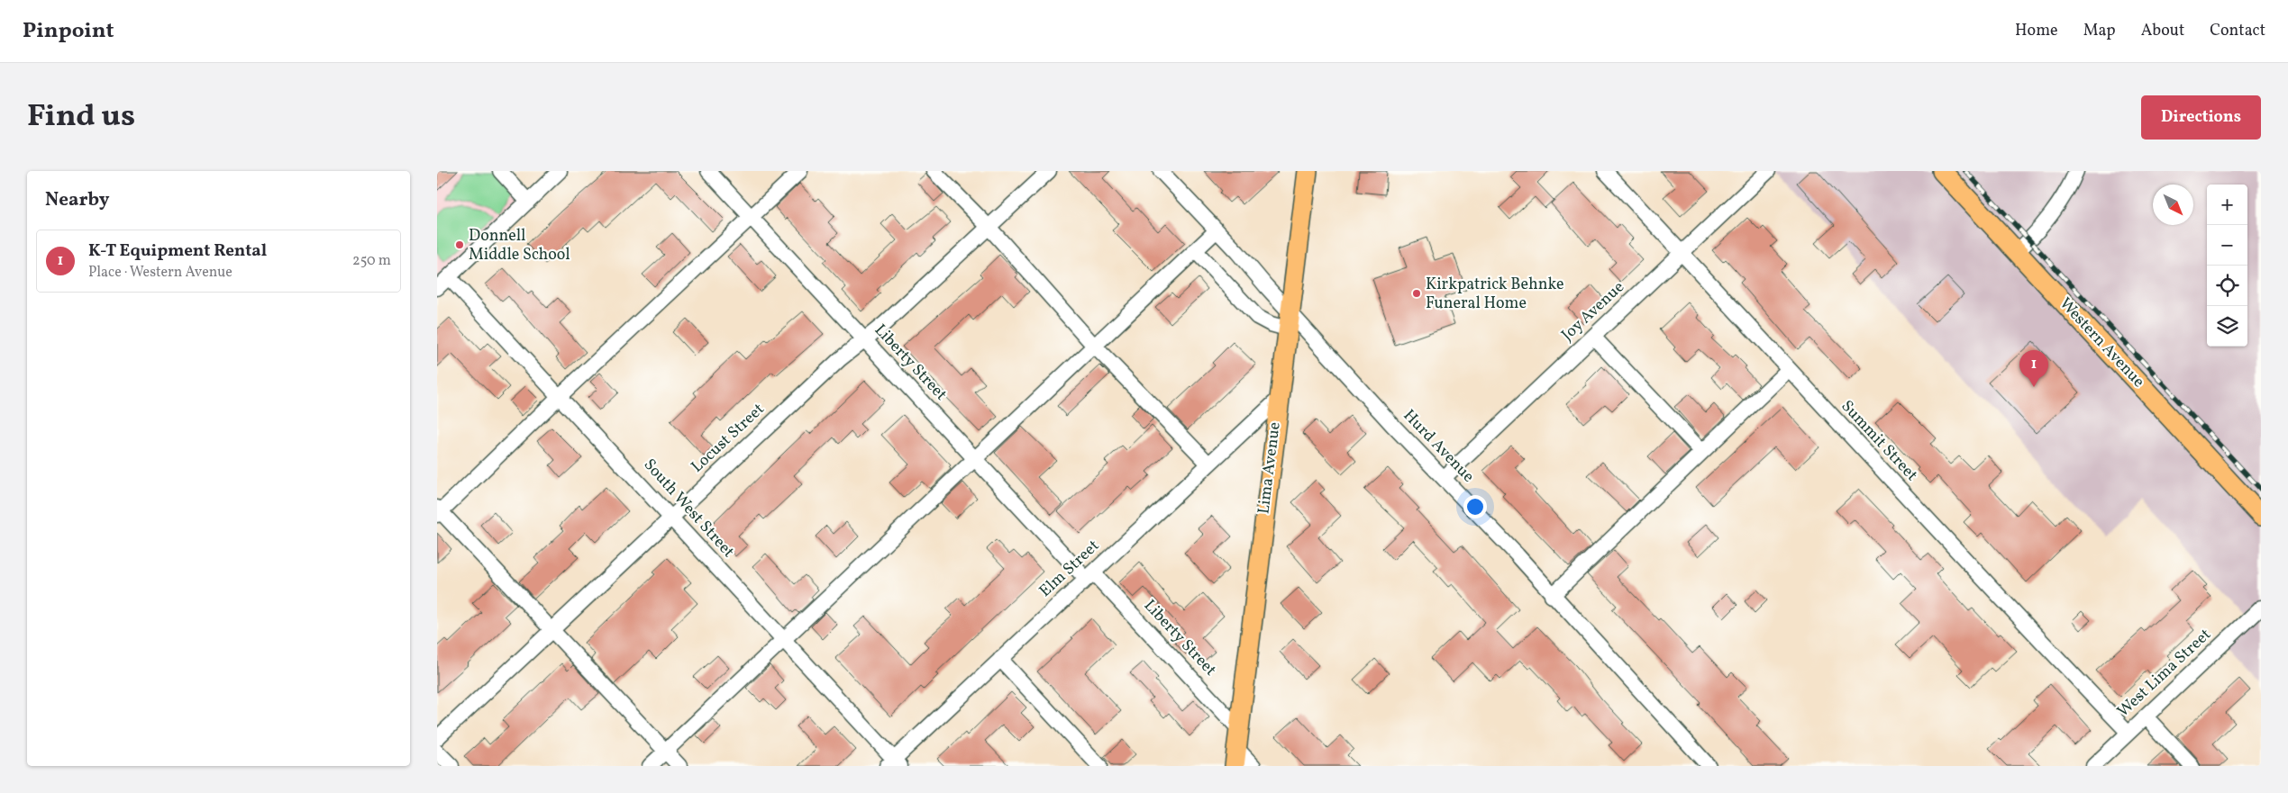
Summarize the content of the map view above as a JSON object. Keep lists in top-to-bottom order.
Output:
{
  "streets": {
    "main road": ["Western Avenue", "Lima Avenue"],
    "street": [
      "Joy Avenue",
      "Liberty Street",
      "Locust Street",
      "Summit Street",
      "Hurd Avenue",
      "South West Street",
      "Elm Street",
      "West Lima Street"
    ]
  },
  "crossings": [
    ["Joy Avenue", "Summit Street"],
    ["Joy Avenue", "Hurd Avenue"],
    ["Liberty Street", "Locust Street"],
    ["Liberty Street", "Lima Avenue"],
    ["Liberty Street", "Elm Street"],
    ["Locust Street", "South West Street"],
    ["Summit Street", "West Lima Street"],
    ["Hurd Avenue", "Lima Avenue"],
    ["Lima Avenue", "Elm Street"],
    ["South West Street", "Elm Street"]
  ],
  "places": ["Donnell Middle School", "Kirkpatrick Behnke Funeral Home"],
  "north": "bottom right",
  "page": {
    "header": "Pinpoint",
    "nav": [
      "Home",
      "Map",
      "About",
      "Contact"
    ],
    "title": "Find us",
    "buttons": "Directions",
    "heading": "Nearby",
    "map_buttons": ["+", "−"],
    "list": [
      {
        "mark": "1",
        "name": "K-T Equipment Rental",
        "note": "Place · Western Avenue",
        "value": "250 m"
      }
    ],
    "pins": "1"
  }
}
